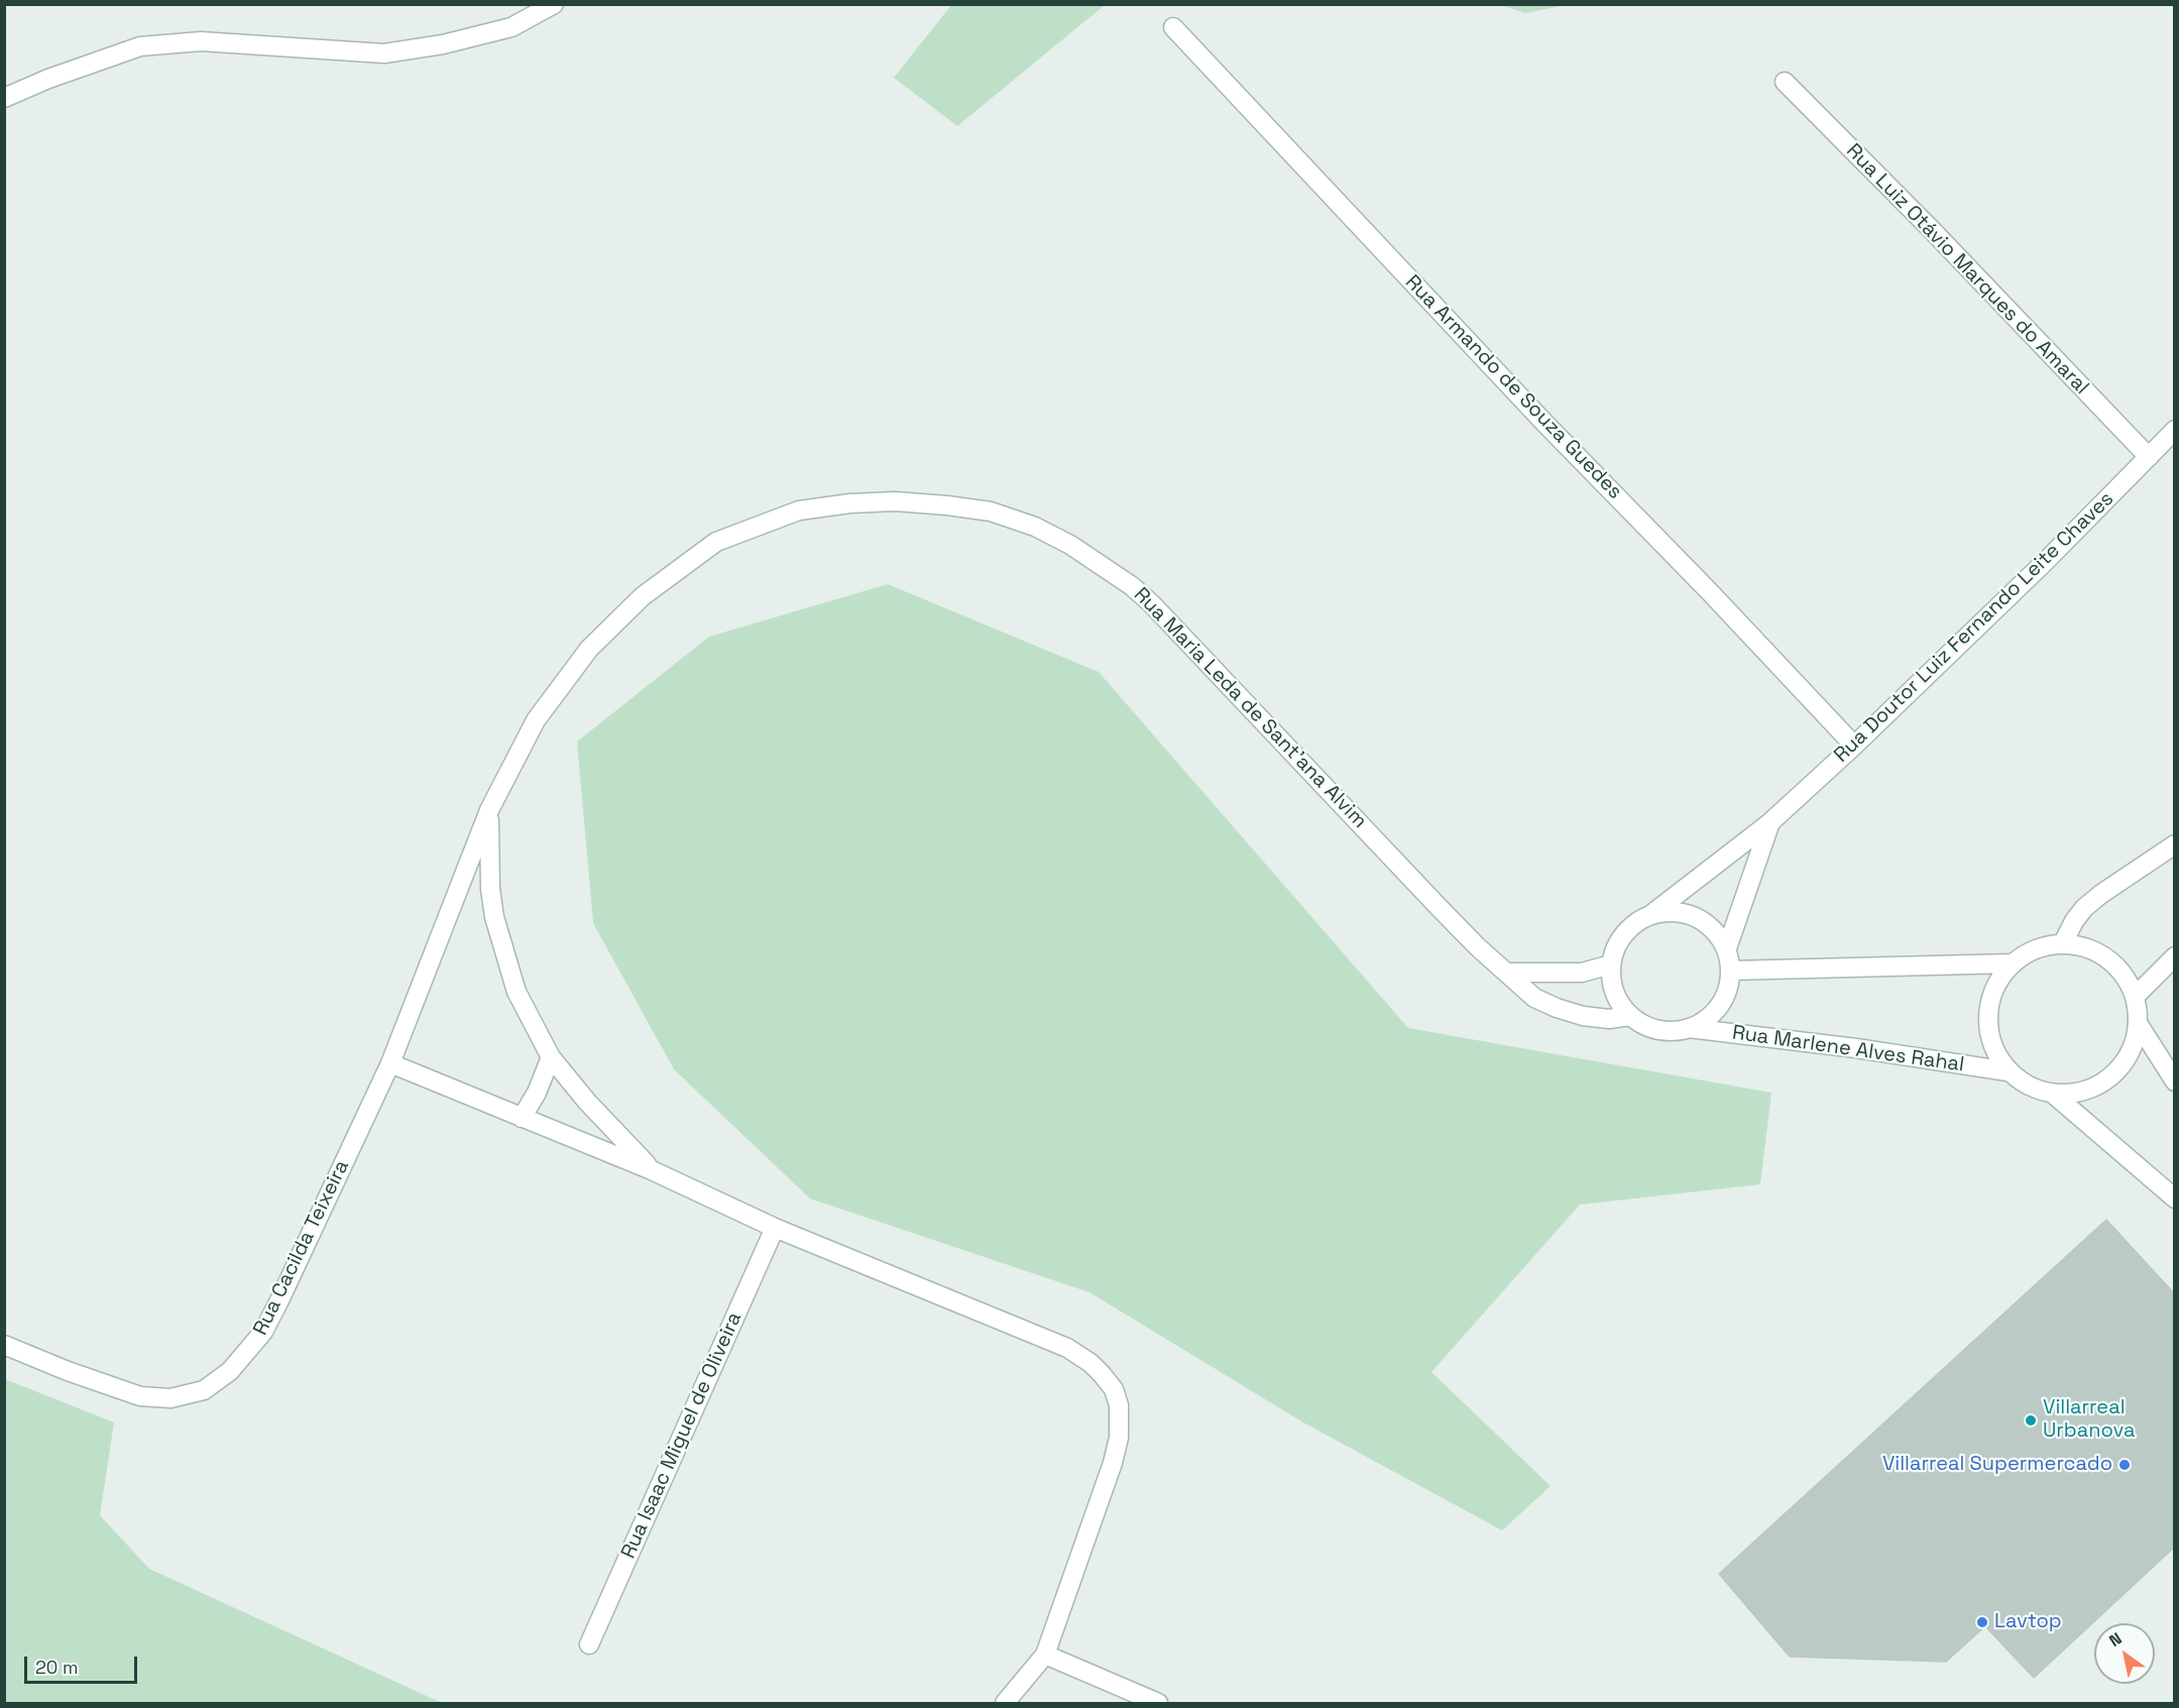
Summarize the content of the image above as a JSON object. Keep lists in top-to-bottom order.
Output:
{
  "streets": {
    "street": [
      "Rua Luiz Otávio Marques do Amaral",
      "Rua Armando de Souza Guedes",
      "Rua Doutor Luiz Fernando Leite Chaves",
      "Rua Maria Leda de Sant'ana Alvim",
      "Rua Marlene Alves Rahal",
      "Rua Cacilda Teixeira",
      "Rua Isaac Miguel de Oliveira"
    ]
  },
  "crossings": [
    ["Rua Luiz Otávio Marques do Amaral", "Rua Doutor Luiz Fernando Leite Chaves"],
    ["Rua Armando de Souza Guedes", "Rua Doutor Luiz Fernando Leite Chaves"],
    ["Rua Doutor Luiz Fernando Leite Chaves", "Rua Maria Leda de Sant'ana Alvim"],
    ["Rua Doutor Luiz Fernando Leite Chaves", "Rua Marlene Alves Rahal"],
    ["Rua Maria Leda de Sant'ana Alvim", "Rua Marlene Alves Rahal"],
    ["Rua Maria Leda de Sant'ana Alvim", "Rua Cacilda Teixeira"]
  ],
  "places": ["Villarreal Urbanova", "Villarreal Supermercado", "Lavtop"],
  "scale_bar": "20 m",
  "north": "top left"
}
